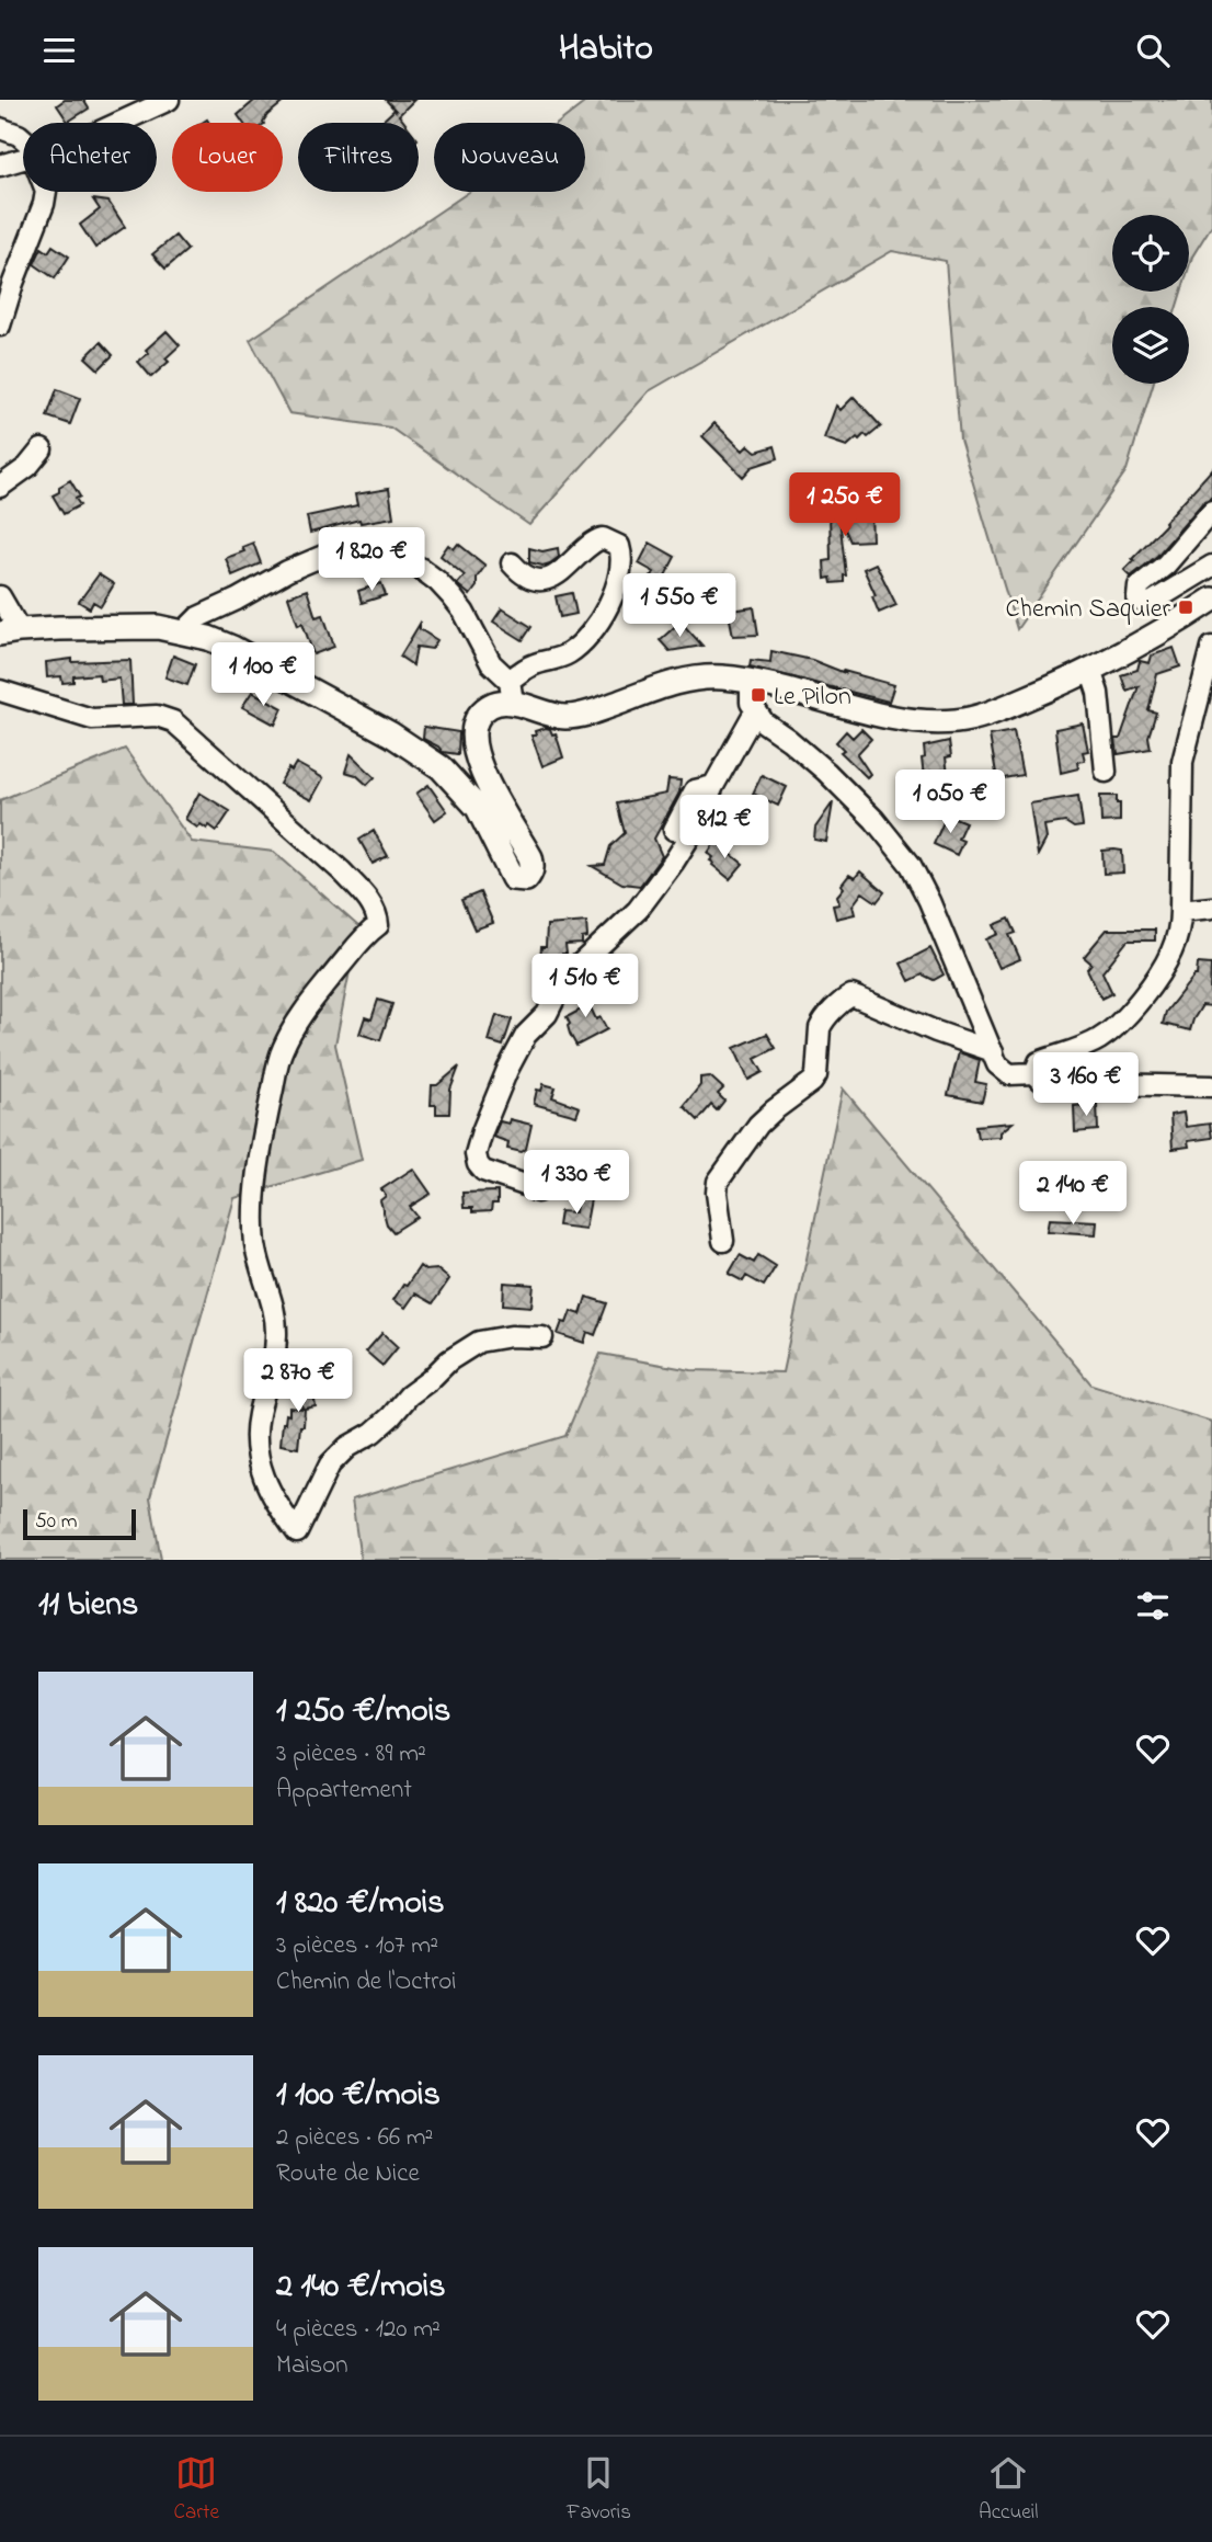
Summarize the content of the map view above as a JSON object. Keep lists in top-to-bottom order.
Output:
{
  "places": {
    "transit": ["Chemin Saquier", "Le Pilon"]
  },
  "scale_bar": "50 m",
  "page": {
    "header": "Habito",
    "chip": [
      "Acheter",
      "Louer",
      "Filtres",
      "Nouveau"
    ],
    "price": [
      "1 250 €",
      "1 820 €",
      "1 550 €",
      "1 100 €",
      "1 050 €",
      "812 €",
      "1 510 €",
      "3 160 €",
      "1 330 €",
      "2 140 €",
      "2 870 €"
    ],
    "scale": "50 m",
    "heading": "11 biens",
    "list": [
      {
        "name": "1 250 €/mois",
        "note": "3 pièces · 89 m² · Appartement"
      },
      {
        "name": "1 820 €/mois",
        "note": "3 pièces · 107 m² · Chemin de l'Octroi"
      },
      {
        "name": "1 100 €/mois",
        "note": "2 pièces · 66 m² · Route de Nice"
      },
      {
        "name": "2 140 €/mois",
        "note": "4 pièces · 120 m² · Maison"
      }
    ],
    "tabs": ["Carte", "Favoris", "Accueil"]
  }
}
